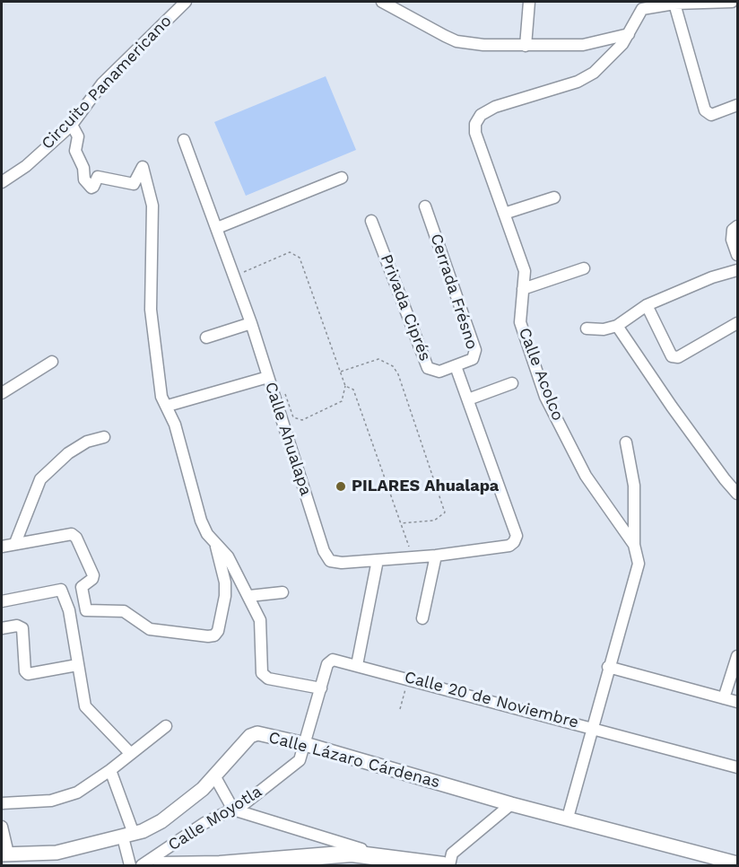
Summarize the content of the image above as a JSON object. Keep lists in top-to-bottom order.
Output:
{
  "streets": {
    "street": [
      "Circuito Panamericano",
      "Cerrada Frésno",
      "Privada Ciprés",
      "Calle Acolco",
      "Calle Ahualapa",
      "Calle 20 de Noviembre",
      "Calle Lázaro Cárdenas",
      "Calle Moyotla"
    ]
  },
  "crossings": [
    ["Cerrada Frésno", "Privada Ciprés"],
    ["Calle Acolco", "Calle 20 de Noviembre"],
    ["Calle Acolco", "Calle Lázaro Cárdenas"],
    ["Calle 20 de Noviembre", "Calle Lázaro Cárdenas"],
    ["Calle 20 de Noviembre", "Calle Moyotla"],
    ["Calle Lázaro Cárdenas", "Calle Moyotla"]
  ],
  "places": ["PILARES Ahualapa"]
}
